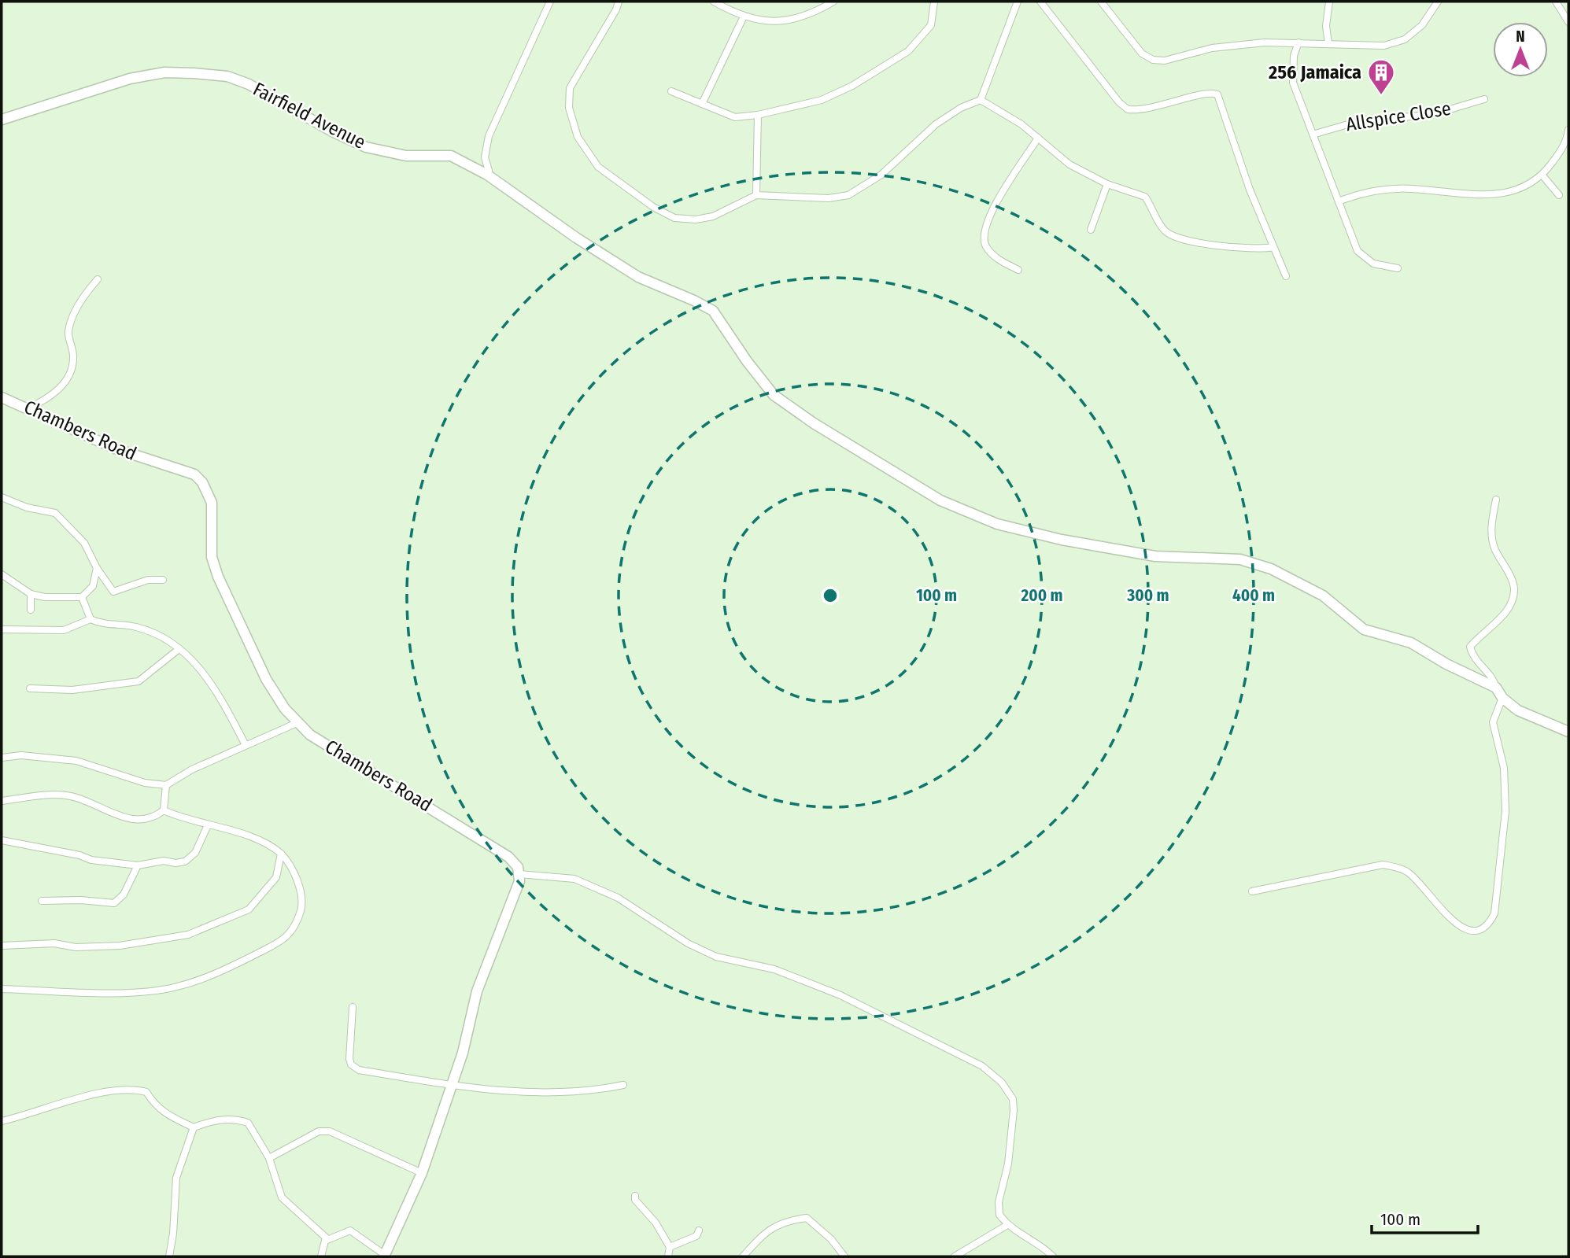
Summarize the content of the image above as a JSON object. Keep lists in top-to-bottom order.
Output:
{
  "streets": {
    "street": ["Fairfield Avenue", "Allspice Close", "Chambers Road"]
  },
  "places": {
    "building": ["256 Jamaica"]
  },
  "scale_bar": "100 m",
  "north": "top",
  "rings": [
    "100 m",
    "200 m",
    "300 m",
    "400 m"
  ]
}
